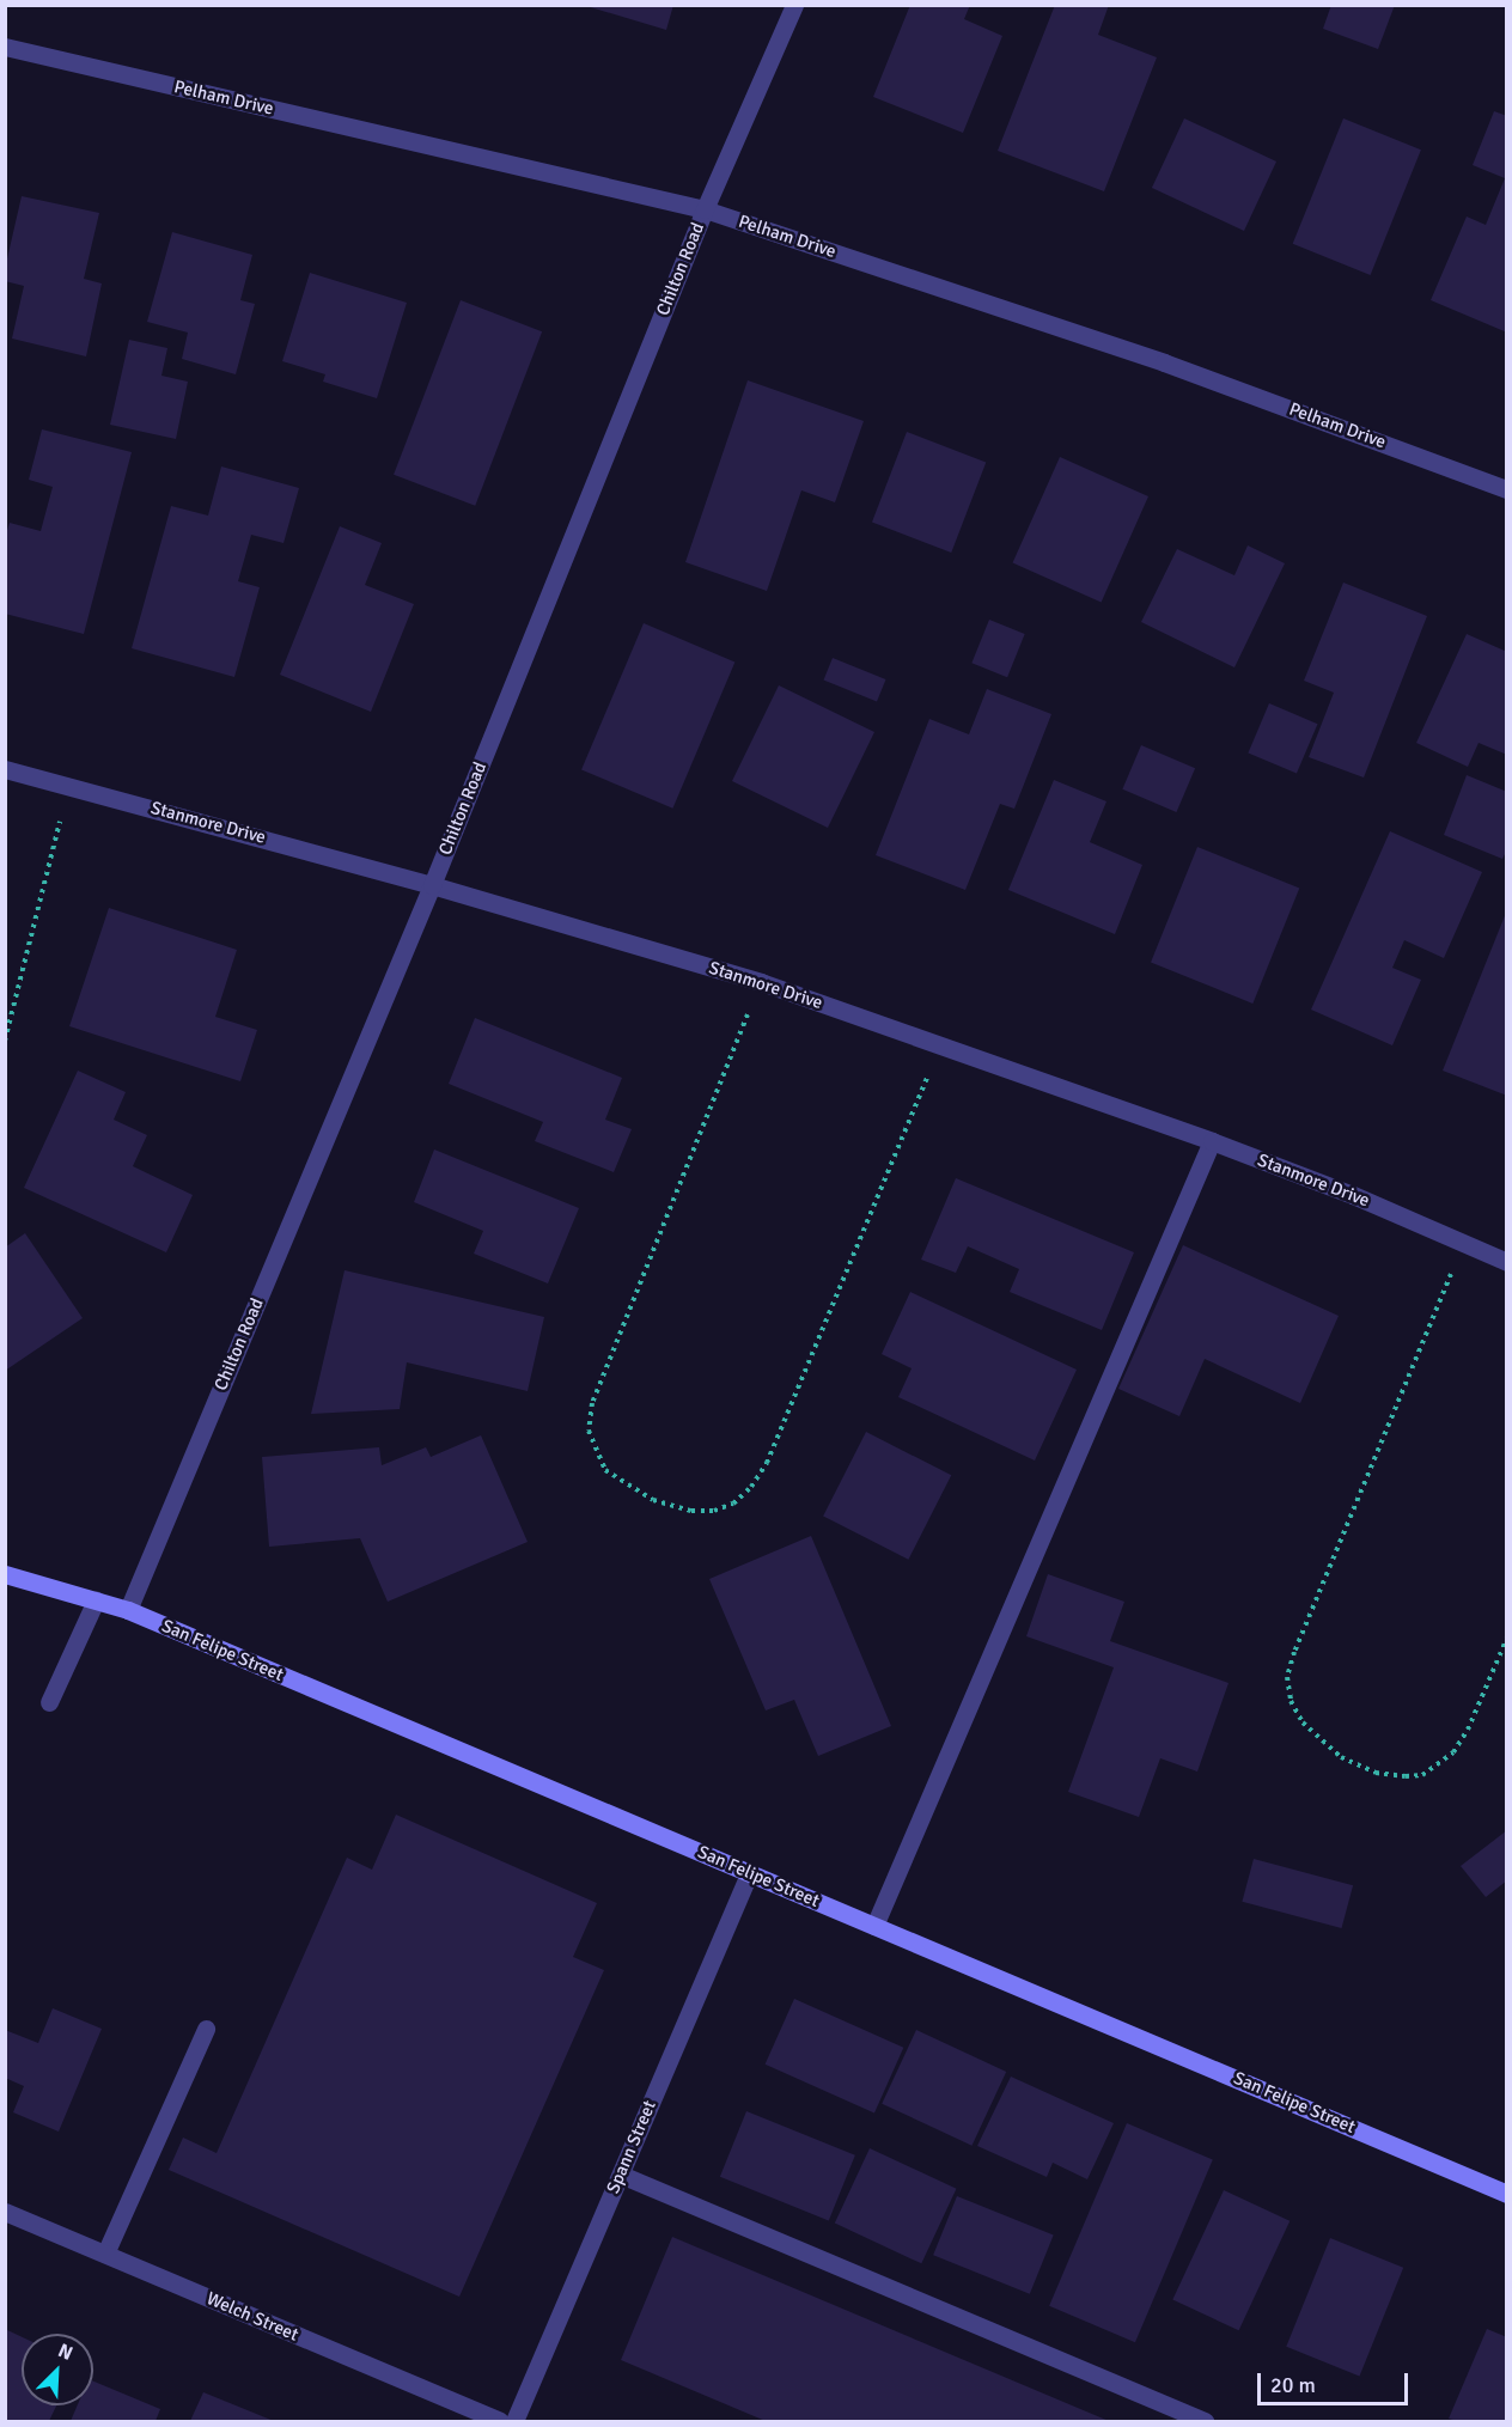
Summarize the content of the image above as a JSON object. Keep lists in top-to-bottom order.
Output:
{
  "streets": {
    "street": [
      "Pelham Drive",
      "Chilton Road",
      "Stanmore Drive",
      "San Felipe Street",
      "Spann Street",
      "Welch Street"
    ]
  },
  "crossings": [
    ["Pelham Drive", "Chilton Road"],
    ["Chilton Road", "Stanmore Drive"],
    ["Chilton Road", "San Felipe Street"],
    ["San Felipe Street", "Spann Street"]
  ],
  "scale_bar": "20 m",
  "north": "top right"
}
